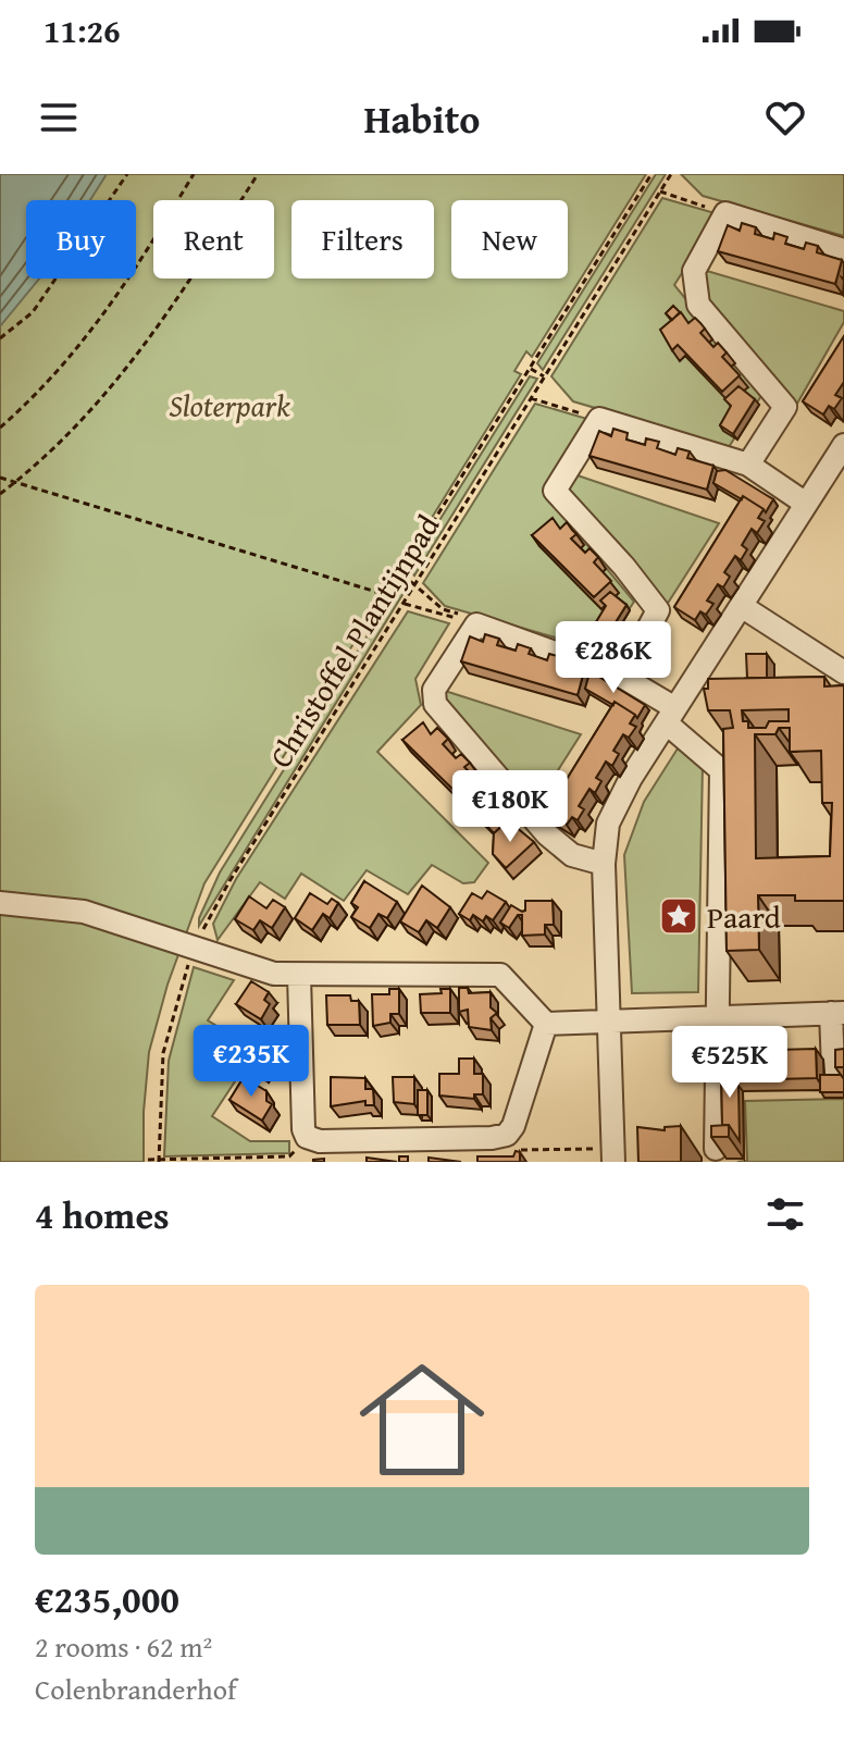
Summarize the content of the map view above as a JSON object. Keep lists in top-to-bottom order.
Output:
{
  "streets": {
    "path": ["Christoffel Plantijnpad"]
  },
  "parks": ["Sloterpark"],
  "places": {
    "place": ["Paard"]
  },
  "page": {
    "status": "11:26",
    "header": "Habito",
    "chip": [
      "Buy",
      "Rent",
      "Filters",
      "New"
    ],
    "price": [
      "€286K",
      "€180K",
      "€235K",
      "€525K"
    ],
    "heading": "4 homes",
    "list": [
      {
        "name": "€235,000",
        "note": "2 rooms · 62 m² · Colenbranderhof"
      }
    ]
  }
}
